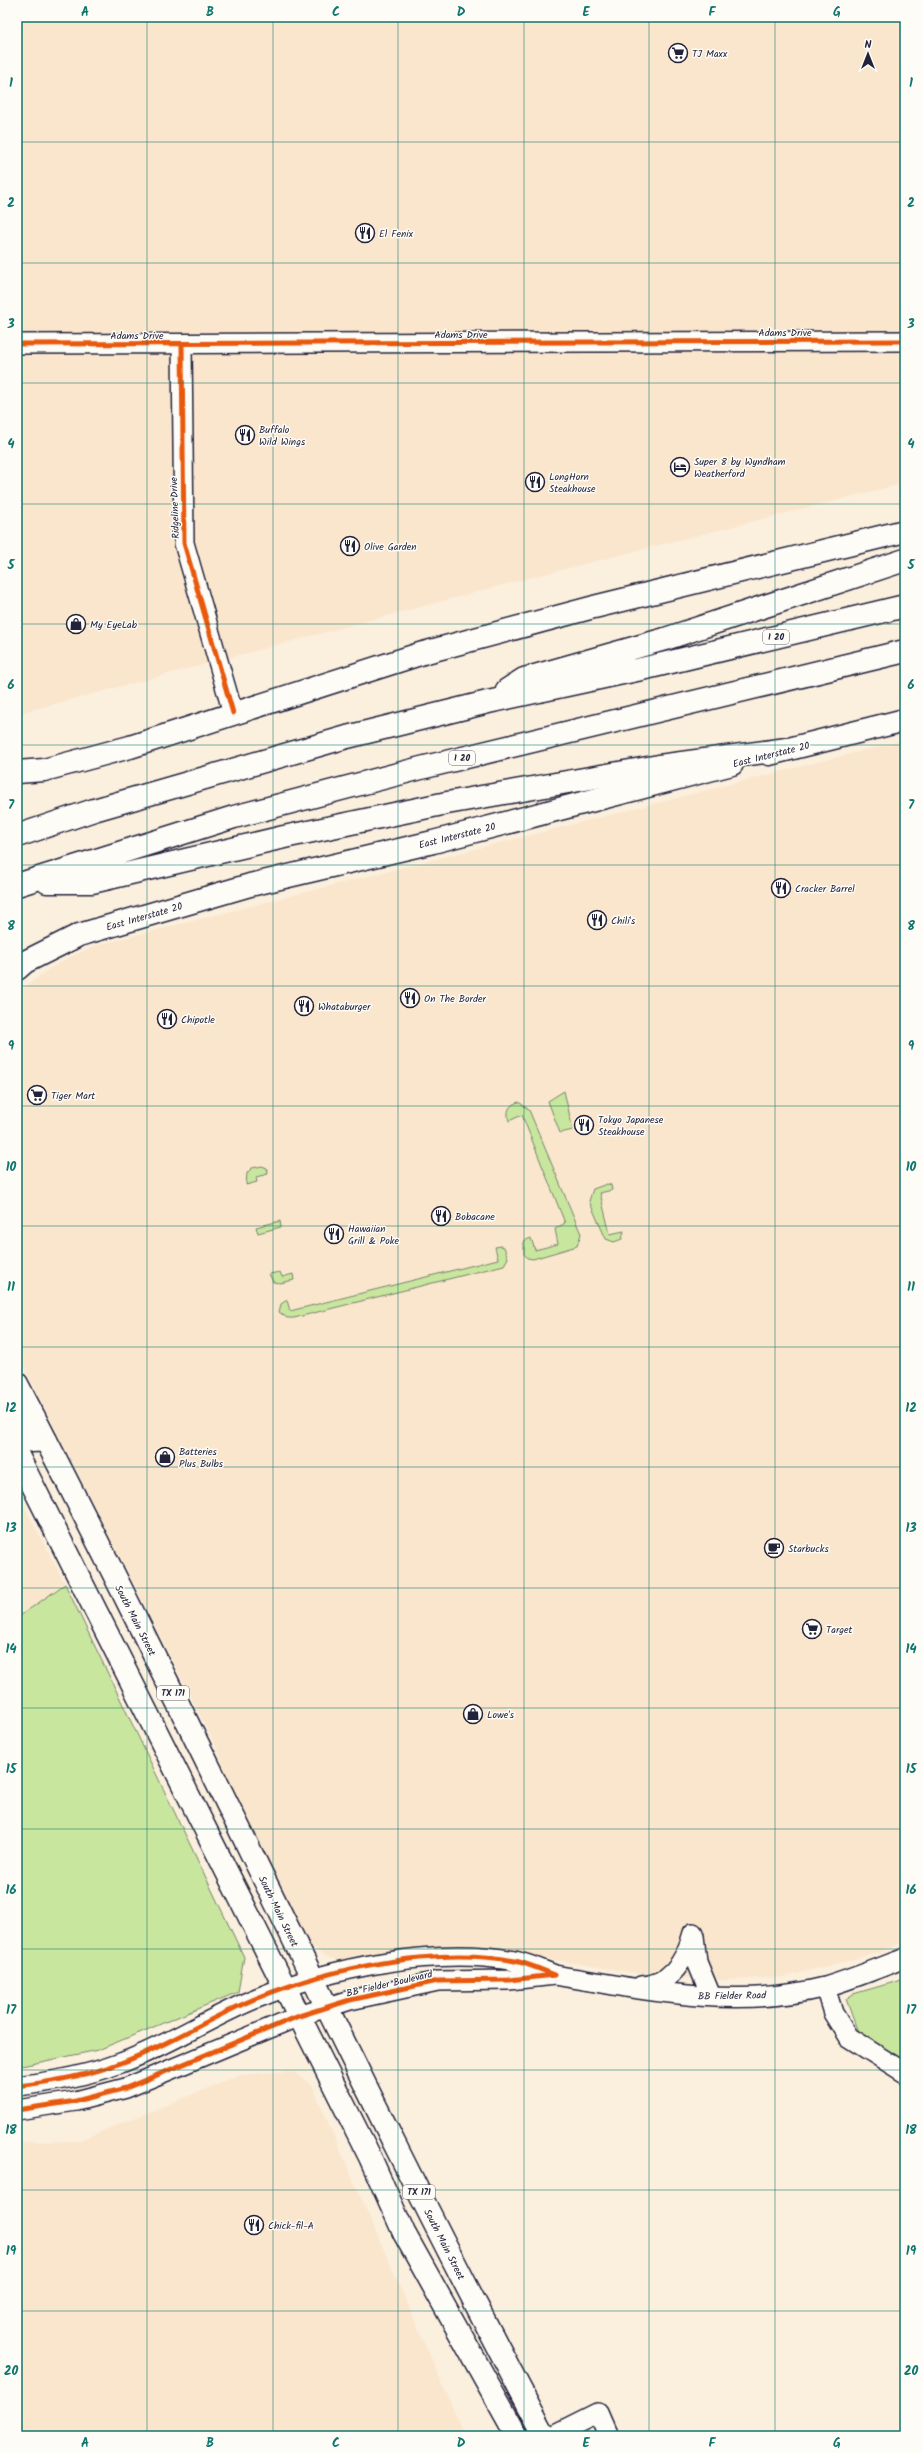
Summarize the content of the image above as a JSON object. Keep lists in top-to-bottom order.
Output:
{
  "streets": {
    "main road": [
      "I 20",
      "East Interstate 20",
      "South Main Street",
      "TX 171"
    ],
    "street": [
      "Adams Drive",
      "Ridgeline Drive",
      "BB Fielder Boulevard",
      "BB Fielder Road"
    ]
  },
  "crossings": [
    ["Adams Drive", "Ridgeline Drive"],
    ["South Main Street", "BB Fielder Boulevard"],
    ["TX 171", "BB Fielder Boulevard"],
    ["BB Fielder Boulevard", "BB Fielder Road"]
  ],
  "places": {
    "supermarket": ["TJ Maxx", "Tiger Mart", "Target"],
    "restaurant": [
      "El Fenix",
      "Buffalo Wild Wings",
      "LongHorn Steakhouse",
      "Olive Garden",
      "Cracker Barrel",
      "Chili's",
      "On The Border",
      "Whataburger",
      "Chipotle",
      "Tokyo Japanese Steakhouse",
      "Bobacane",
      "Hawaiian Grill & Poke",
      "Chick-fil-A"
    ],
    "hotel": ["Super 8 by Wyndham Weatherford"],
    "shop": ["My EyeLab", "Batteries Plus Bulbs", "Lowe's"],
    "cafe": ["Starbucks"]
  },
  "north": "top",
  "grid": {
    "columns": [
      "A",
      "B",
      "C",
      "D",
      "E",
      "F",
      "G"
    ],
    "rows": [
      "1",
      "2",
      "3",
      "4",
      "5",
      "6",
      "7",
      "8",
      "9",
      "10",
      "11",
      "12",
      "13",
      "14",
      "15",
      "16",
      "17",
      "18",
      "19",
      "20"
    ]
  }
}
